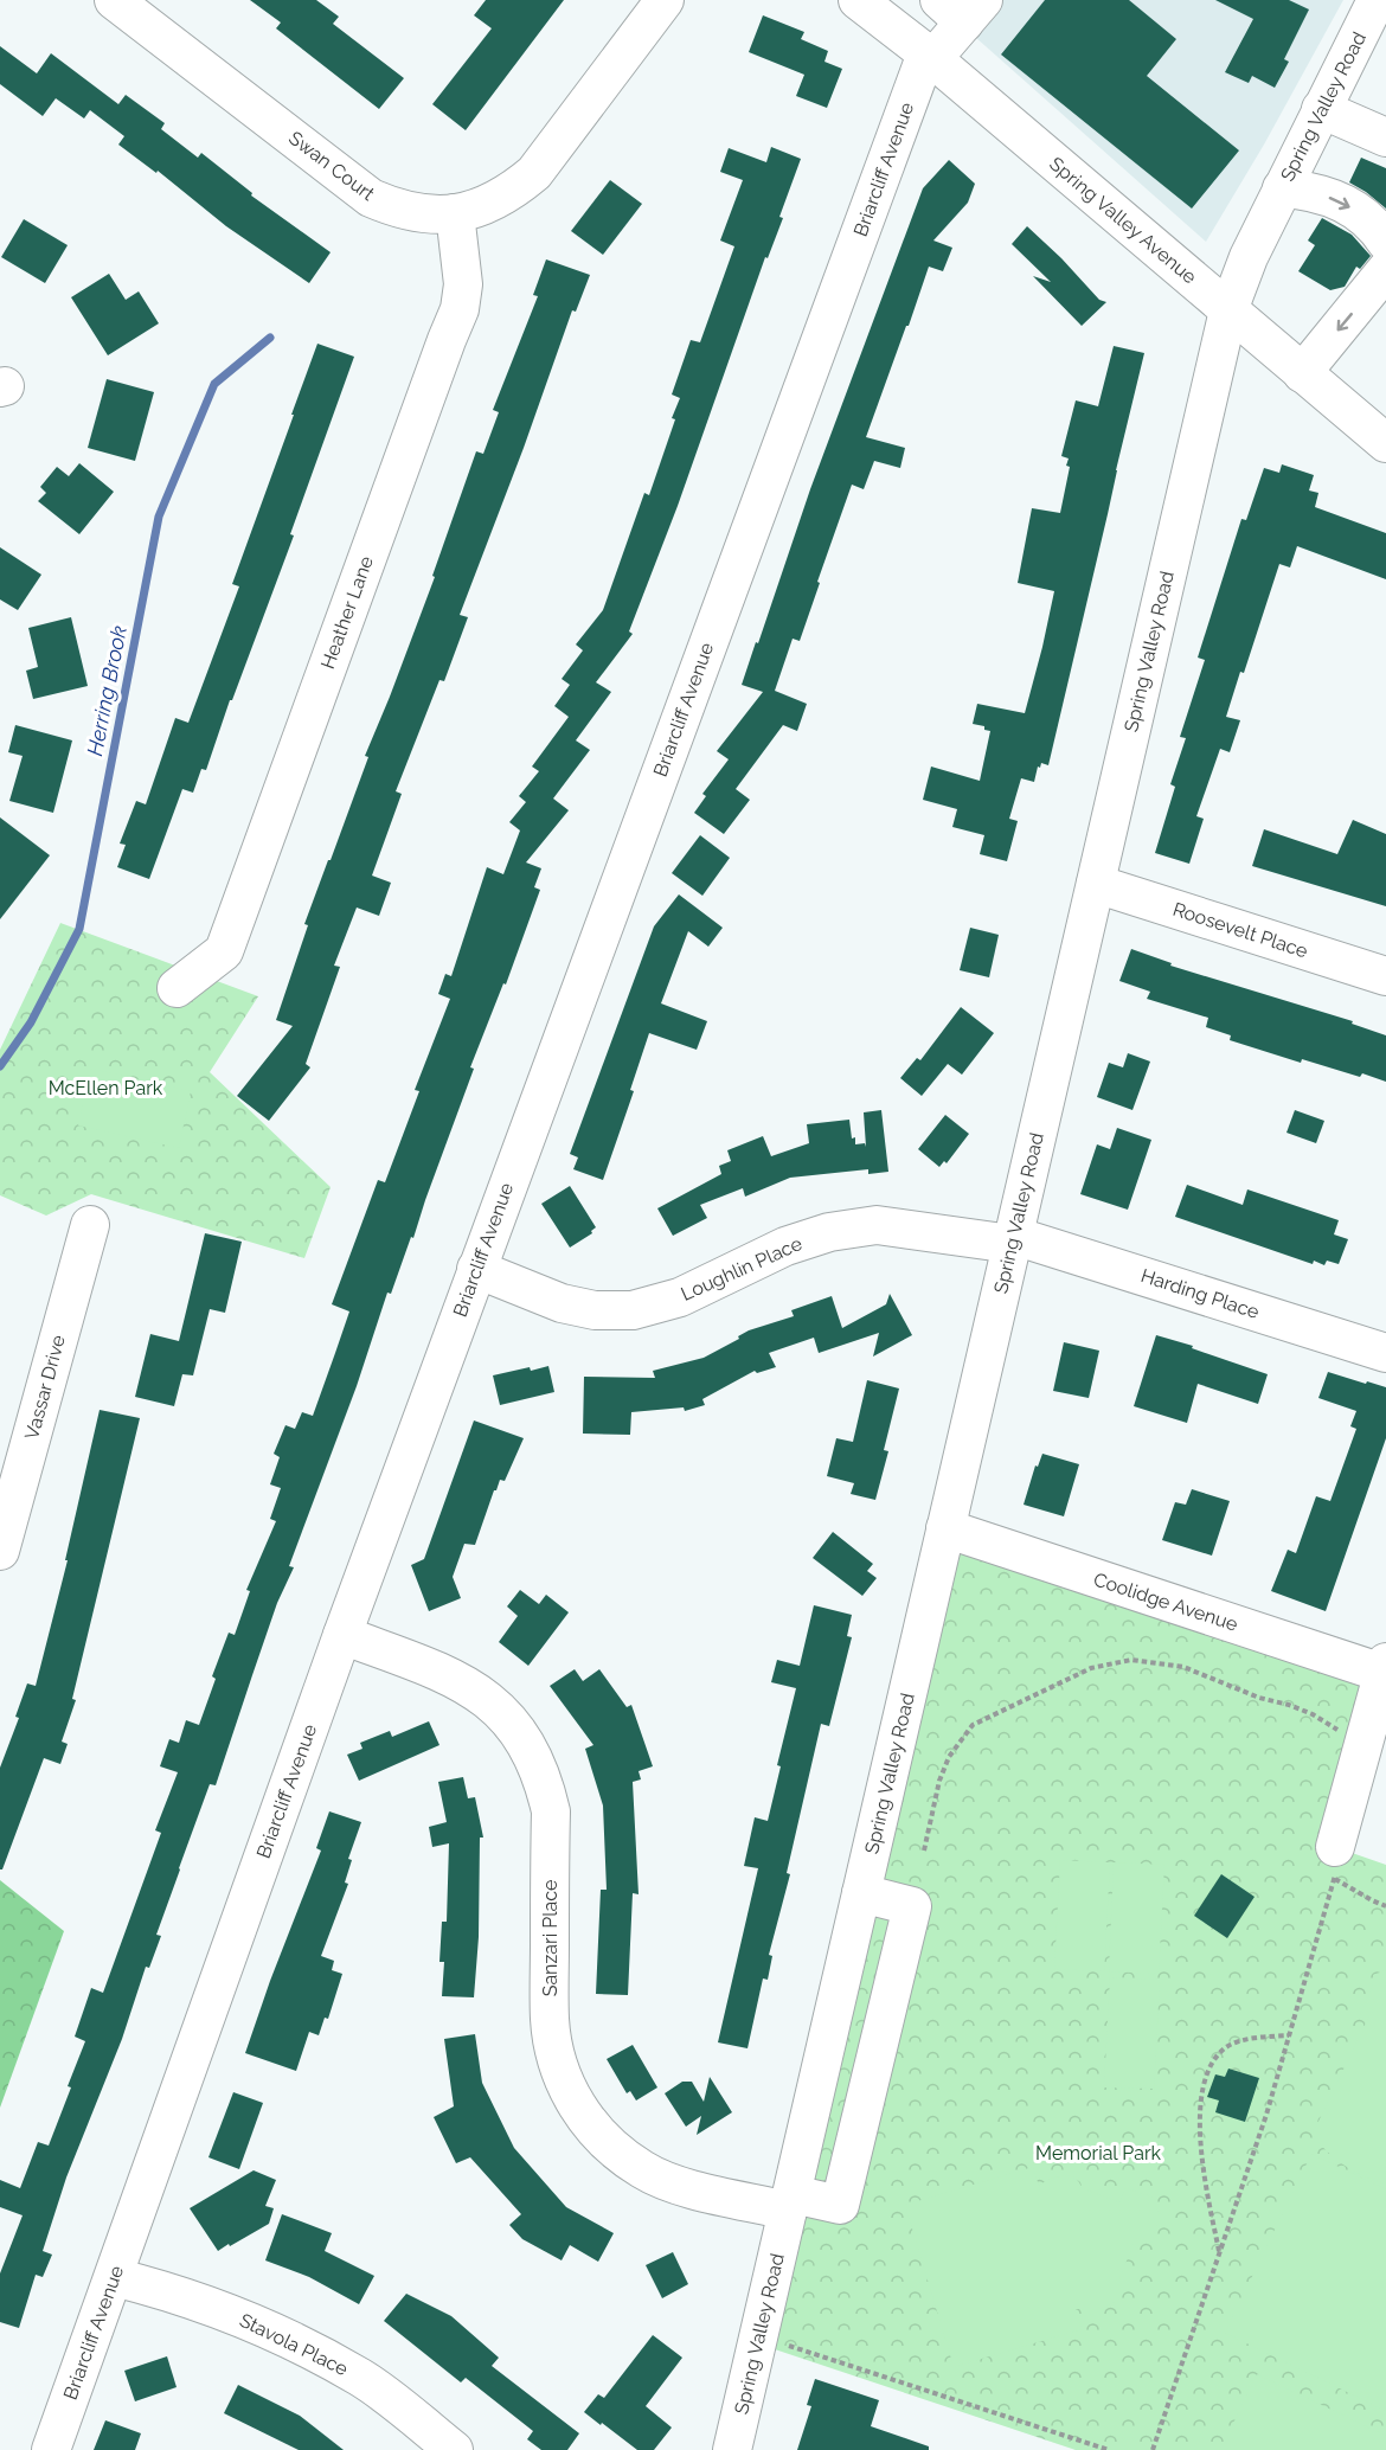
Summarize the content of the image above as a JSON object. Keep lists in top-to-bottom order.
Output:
{
  "streets": {
    "street": [
      "Spring Valley Road",
      "Swan Court",
      "Briarcliff Avenue",
      "Spring Valley Avenue",
      "Heather Lane",
      "Roosevelt Place",
      "Loughlin Place",
      "Harding Place",
      "Vassar Drive",
      "Coolidge Avenue",
      "Sanzari Place",
      "Stavola Place"
    ]
  },
  "crossings": [
    ["Spring Valley Road", "Spring Valley Avenue"],
    ["Spring Valley Road", "Roosevelt Place"],
    ["Spring Valley Road", "Loughlin Place"],
    ["Spring Valley Road", "Harding Place"],
    ["Spring Valley Road", "Coolidge Avenue"],
    ["Spring Valley Road", "Sanzari Place"],
    ["Swan Court", "Heather Lane"],
    ["Briarcliff Avenue", "Spring Valley Avenue"],
    ["Briarcliff Avenue", "Loughlin Place"],
    ["Briarcliff Avenue", "Sanzari Place"],
    ["Briarcliff Avenue", "Stavola Place"],
    ["Loughlin Place", "Harding Place"]
  ],
  "water": ["Herring Brook"],
  "parks": ["McEllen Park", "Memorial Park"]
}
